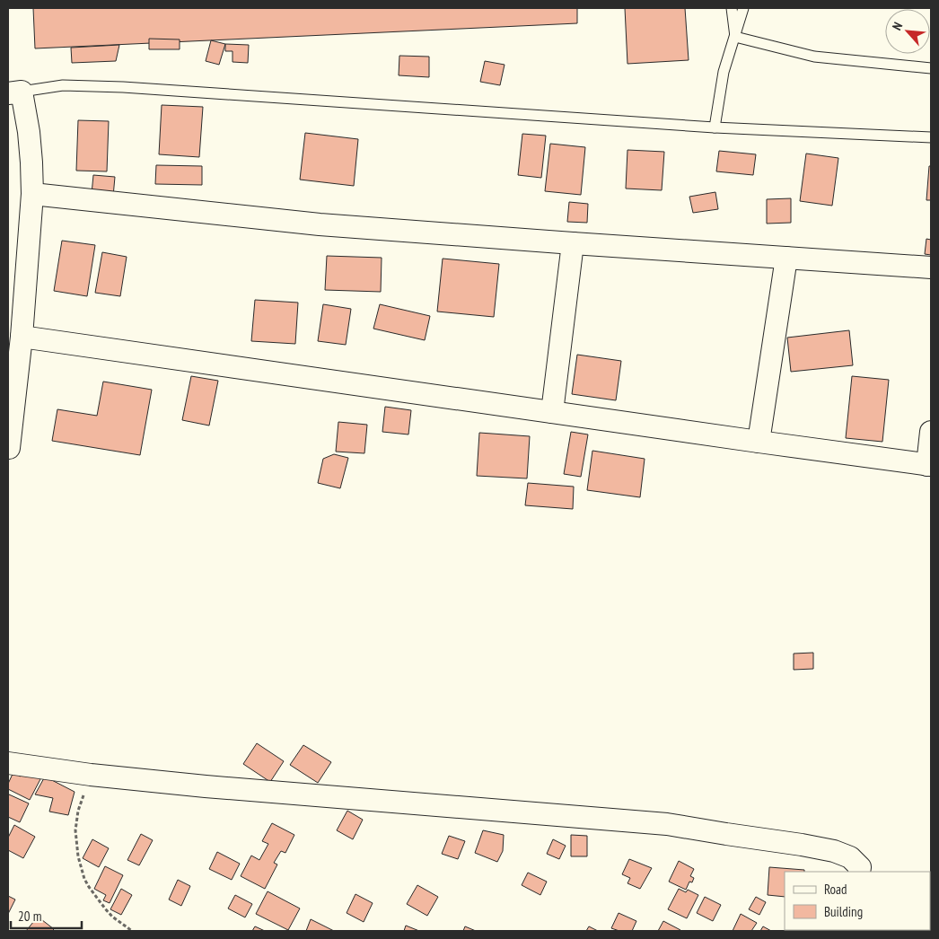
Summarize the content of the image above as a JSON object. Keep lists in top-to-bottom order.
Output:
{
  "legend": ["Road", "Building"],
  "scale_bar": "20 m",
  "north": "top left"
}
